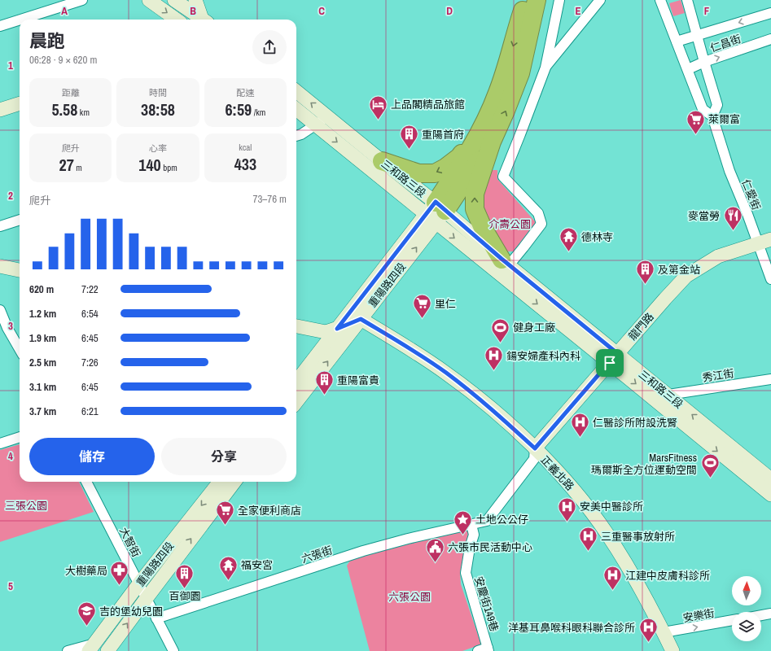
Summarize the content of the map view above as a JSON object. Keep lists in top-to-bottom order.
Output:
{
  "streets": {
    "main road": [
      "三和路三段",
      "重陽路四段",
      "龍門路",
      "正義北路"
    ],
    "street": [
      "仁昌街",
      "仁愛街",
      "秀江街",
      "大智街",
      "六張街",
      "安慶街149巷",
      "安樂街"
    ]
  },
  "crossings": [
    ["仁昌街", "仁愛街"],
    ["三和路三段", "重陽路四段"],
    ["三和路三段", "龍門路"],
    ["三和路三段", "秀江街"],
    ["仁愛街", "龍門路"],
    ["重陽路四段", "正義北路"],
    ["重陽路四段", "大智街"],
    ["龍門路", "正義北路"],
    ["龍門路", "六張街"],
    ["正義北路", "六張街"],
    ["正義北路", "安樂街"],
    ["大智街", "六張街"],
    ["六張街", "安慶街149巷"]
  ],
  "one_way": ["安樂街"],
  "parks": ["介壽公園", "三張公園", "六張公園"],
  "places": {
    "hotel": ["上品閣精品旅館"],
    "supermarket": ["萊爾富", "里仁", "全家便利商店"],
    "building": [
      "重陽首府",
      "及第金站",
      "重陽富貴",
      "百御園"
    ],
    "restaurant": ["麥當勞"],
    "temple": ["德林寺", "福安宮"],
    "sports": ["健身工廠", "MarsFitness 瑪爾斯全方位運動空間"],
    "hospital": [
      "鍚安婦產科內科",
      "仁醫診所附設洗腎",
      "安美中醫診所",
      "三重醫事放射所",
      "江建中皮膚科診所",
      "洋基耳鼻喉科眼科聯合診所"
    ],
    "place": ["土地公公仔"],
    "public building": ["六張市民活動中心"],
    "pharmacy": ["大樹藥局"],
    "school or university": ["吉的堡幼兒園"]
  },
  "north": "top",
  "page": {
    "heading": ["晨跑", "06:28 · 9 × 620 m"],
    "stats": [
      ["距離", "5.58 km"],
      ["時間", "38:58"],
      ["配速", "6:59 /km"],
      ["爬升", "27 m"],
      ["心率", "140 bpm"],
      ["kcal", "433"]
    ],
    "chart": ["爬升", "73–76 m"],
    "list": [
      {
        "name": "620 m",
        "note": "7:22"
      },
      {
        "name": "1.2 km",
        "note": "6:54"
      },
      {
        "name": "1.9 km",
        "note": "6:45"
      },
      {
        "name": "2.5 km",
        "note": "7:26"
      },
      {
        "name": "3.1 km",
        "note": "6:45"
      },
      {
        "name": "3.7 km",
        "note": "6:21"
      }
    ],
    "buttons": ["儲存", "分享"]
  },
  "grid": {
    "columns": [
      "A",
      "B",
      "C",
      "D",
      "E",
      "F"
    ],
    "rows": [
      "1",
      "2",
      "3",
      "4",
      "5"
    ]
  }
}
